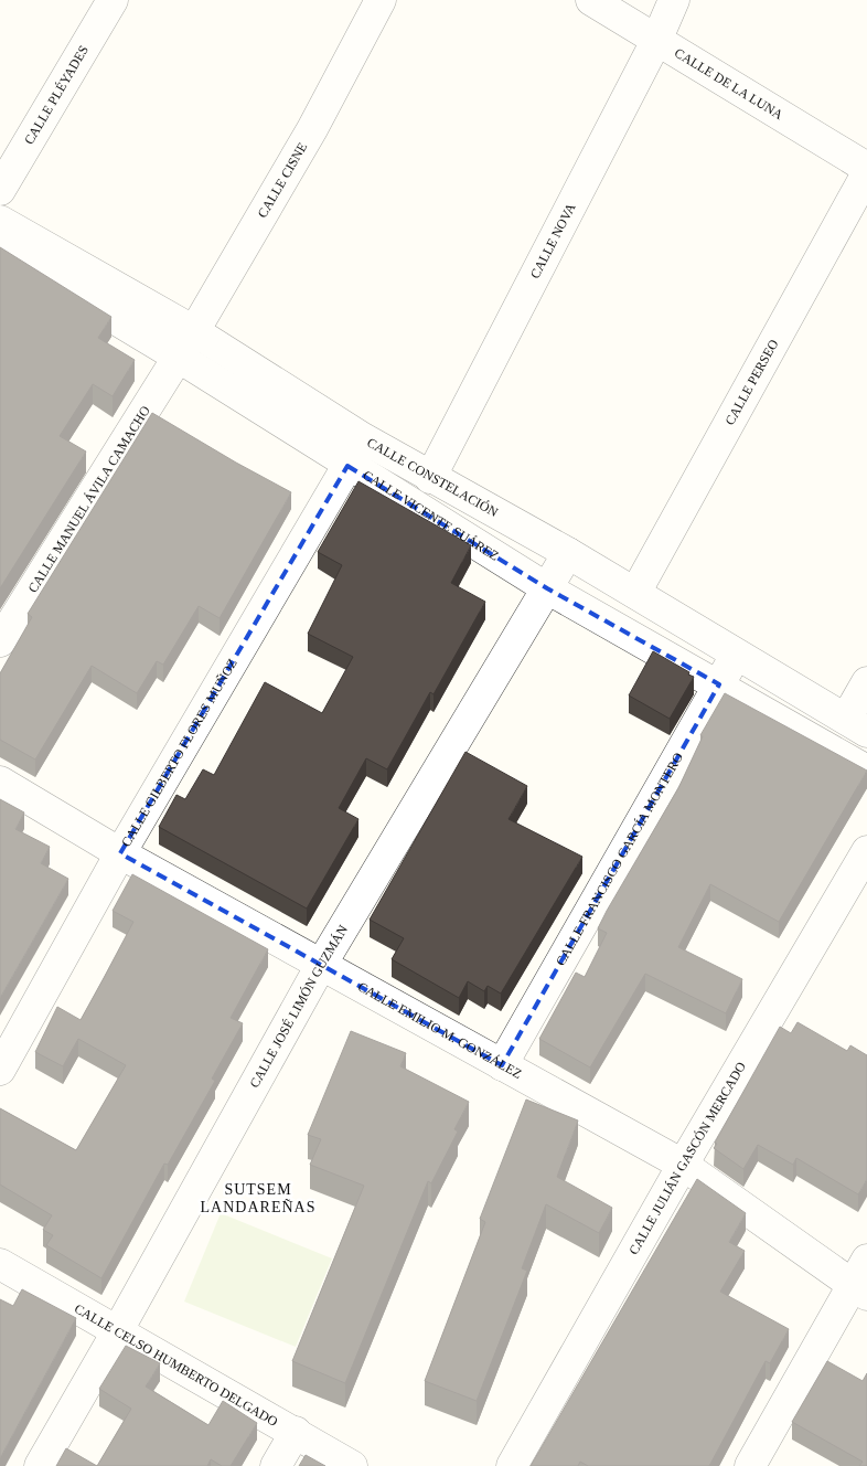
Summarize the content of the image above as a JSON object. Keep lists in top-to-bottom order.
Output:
{
  "streets": {
    "street": [
      "CALLE DE LA LUNA",
      "CALLE PLÉYADES",
      "CALLE CISNE",
      "CALLE NOVA",
      "CALLE PERSEO",
      "CALLE CONSTELACIÓN",
      "CALLE MANUEL ÁVILA CAMACHO",
      "CALLE VICENTE SUÁREZ",
      "CALLE GILBERTO FLORES MUÑOZ",
      "CALLE FRANCISCO GARCÍA MONTERO",
      "CALLE JOSÉ LIMÓN GUZMÁN",
      "CALLE EMILIO M. GONZÁLEZ",
      "CALLE JULIÁN GASCÓN MERCADO",
      "CALLE CELSO HUMBERTO DELGADO"
    ]
  },
  "crossings": [
    ["CALLE DE LA LUNA", "CALLE NOVA"],
    ["CALLE CISNE", "CALLE CONSTELACIÓN"],
    ["CALLE CISNE", "CALLE MANUEL ÁVILA CAMACHO"],
    ["CALLE CISNE", "CALLE VICENTE SUÁREZ"],
    ["CALLE NOVA", "CALLE CONSTELACIÓN"],
    ["CALLE PERSEO", "CALLE CONSTELACIÓN"],
    ["CALLE CONSTELACIÓN", "CALLE GILBERTO FLORES MUÑOZ"],
    ["CALLE CONSTELACIÓN", "CALLE FRANCISCO GARCÍA MONTERO"],
    ["CALLE CONSTELACIÓN", "CALLE JOSÉ LIMÓN GUZMÁN"],
    ["CALLE MANUEL ÁVILA CAMACHO", "CALLE VICENTE SUÁREZ"],
    ["CALLE VICENTE SUÁREZ", "CALLE GILBERTO FLORES MUÑOZ"],
    ["CALLE VICENTE SUÁREZ", "CALLE FRANCISCO GARCÍA MONTERO"],
    ["CALLE VICENTE SUÁREZ", "CALLE JOSÉ LIMÓN GUZMÁN"],
    ["CALLE GILBERTO FLORES MUÑOZ", "CALLE EMILIO M. GONZÁLEZ"],
    ["CALLE FRANCISCO GARCÍA MONTERO", "CALLE EMILIO M. GONZÁLEZ"],
    ["CALLE JOSÉ LIMÓN GUZMÁN", "CALLE EMILIO M. GONZÁLEZ"],
    ["CALLE JOSÉ LIMÓN GUZMÁN", "CALLE CELSO HUMBERTO DELGADO"],
    ["CALLE EMILIO M. GONZÁLEZ", "CALLE JULIÁN GASCÓN MERCADO"]
  ],
  "districts": ["SUTSEM LANDAREÑAS"]
}
